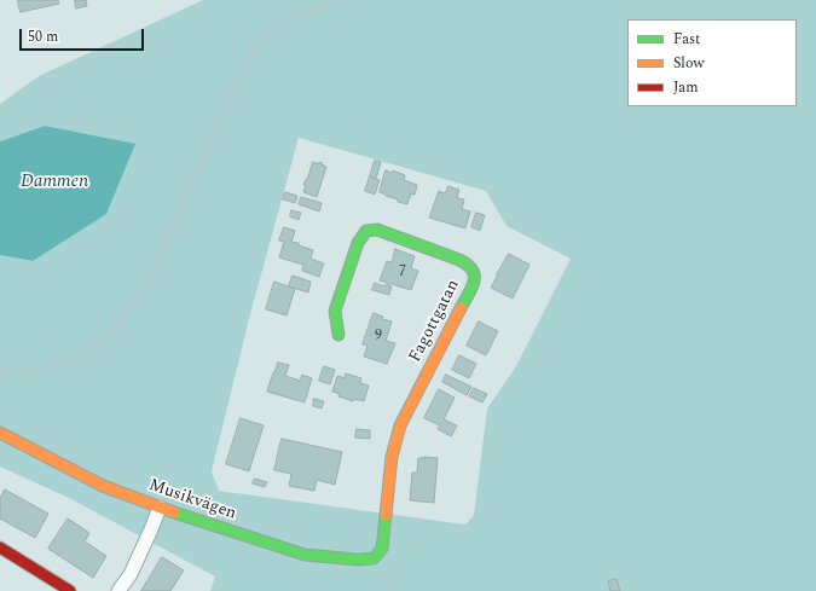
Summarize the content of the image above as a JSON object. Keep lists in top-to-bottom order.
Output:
{
  "streets": {
    "street": ["Fagottgatan", "Musikvägen"]
  },
  "crossings": [
    ["Fagottgatan", "Musikvägen"]
  ],
  "water": ["Dammen"],
  "house_numbers": ["7", "9"],
  "legend": ["Fast", "Slow", "Jam"],
  "scale_bar": "50 m"
}
